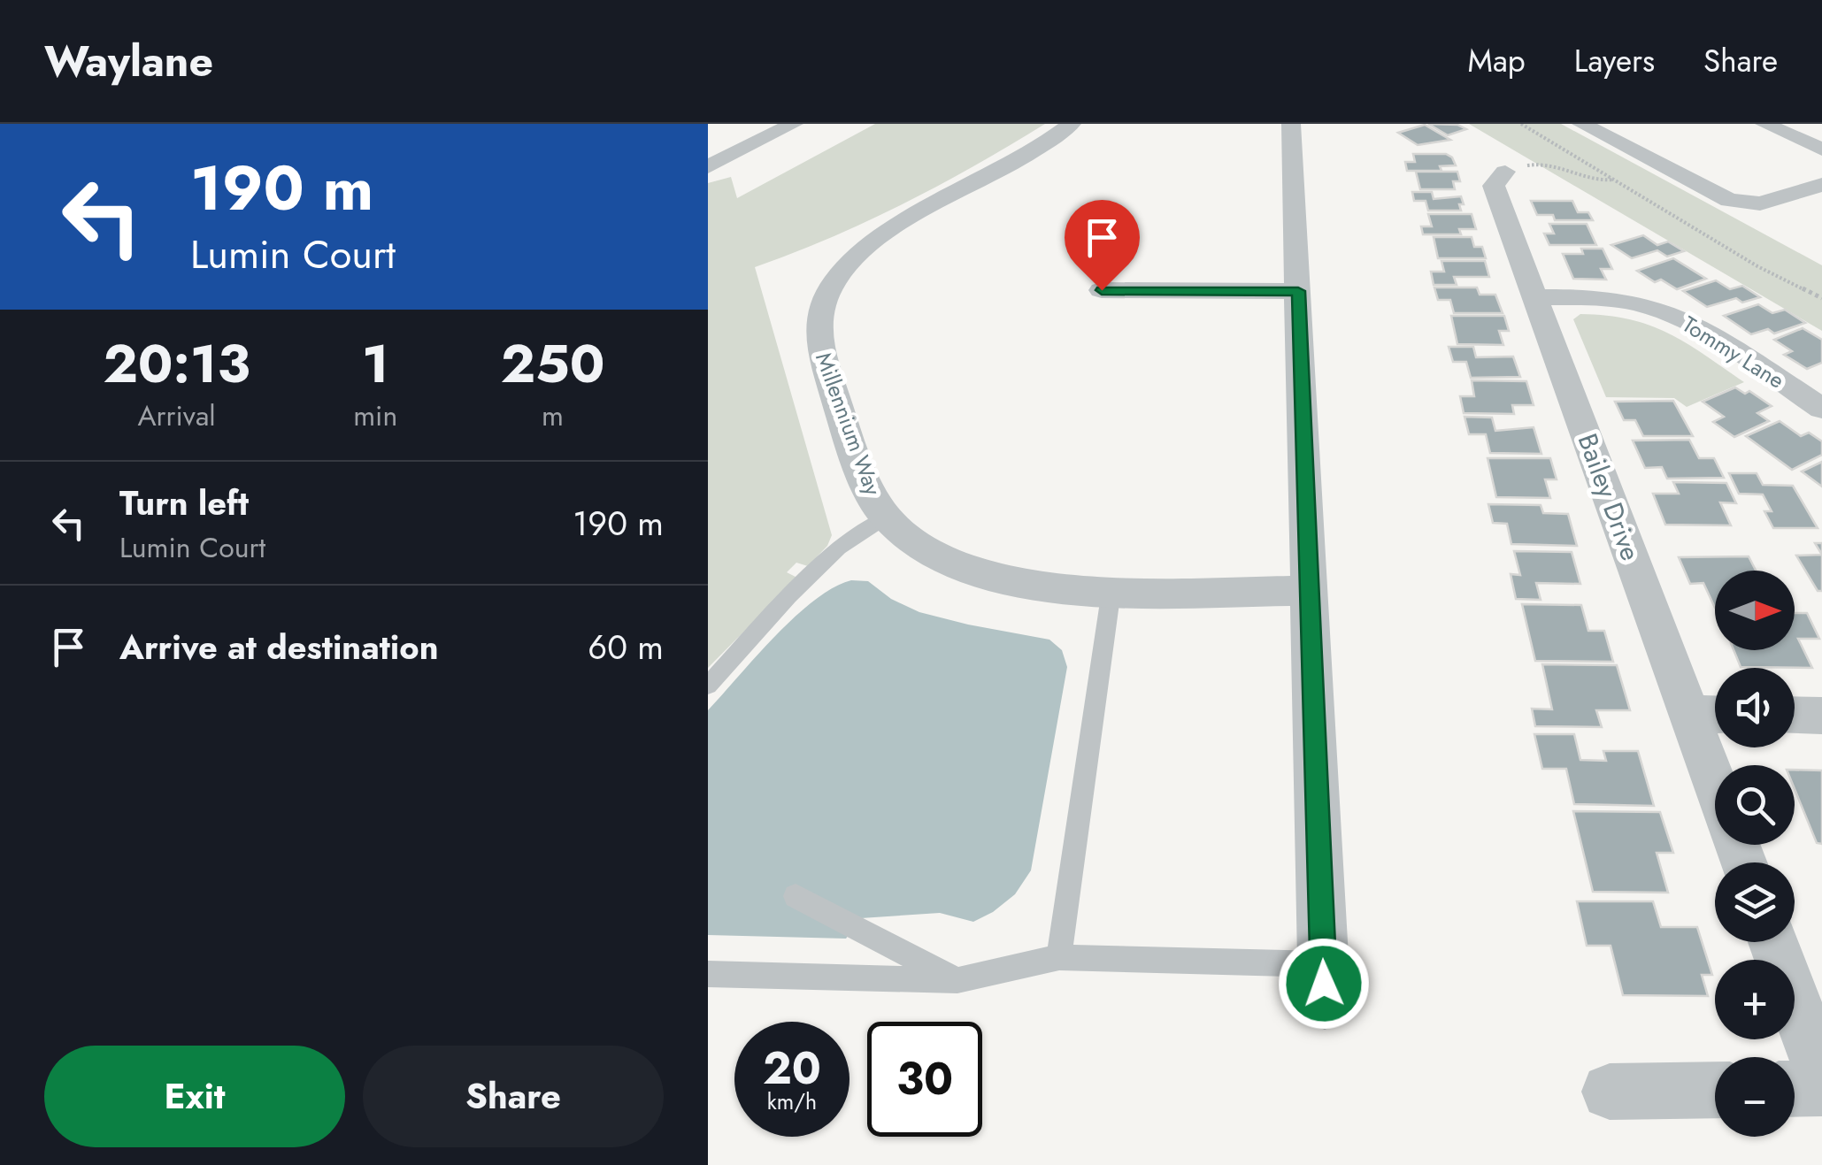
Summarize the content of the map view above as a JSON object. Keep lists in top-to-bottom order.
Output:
{
  "streets": {
    "street": ["Tommy Lane", "Millennium Way", "Bailey Drive"]
  },
  "crossings": [
    ["Tommy Lane", "Bailey Drive"]
  ],
  "north": "right",
  "page": {
    "header": "Waylane",
    "nav": ["Map", "Layers", "Share"],
    "turn": ["190 m", "Lumin Court"],
    "eta": [
      "20:13",
      "Arrival",
      "1",
      "min",
      "250",
      "m"
    ],
    "list": [
      {
        "name": "Turn left",
        "note": "Lumin Court",
        "value": "190 m"
      },
      {
        "name": "Arrive at destination",
        "value": "60 m"
      }
    ],
    "map_buttons": ["+", "−"],
    "speed": "20 km/h",
    "limit": "30",
    "buttons": ["Exit", "Share"]
  }
}
